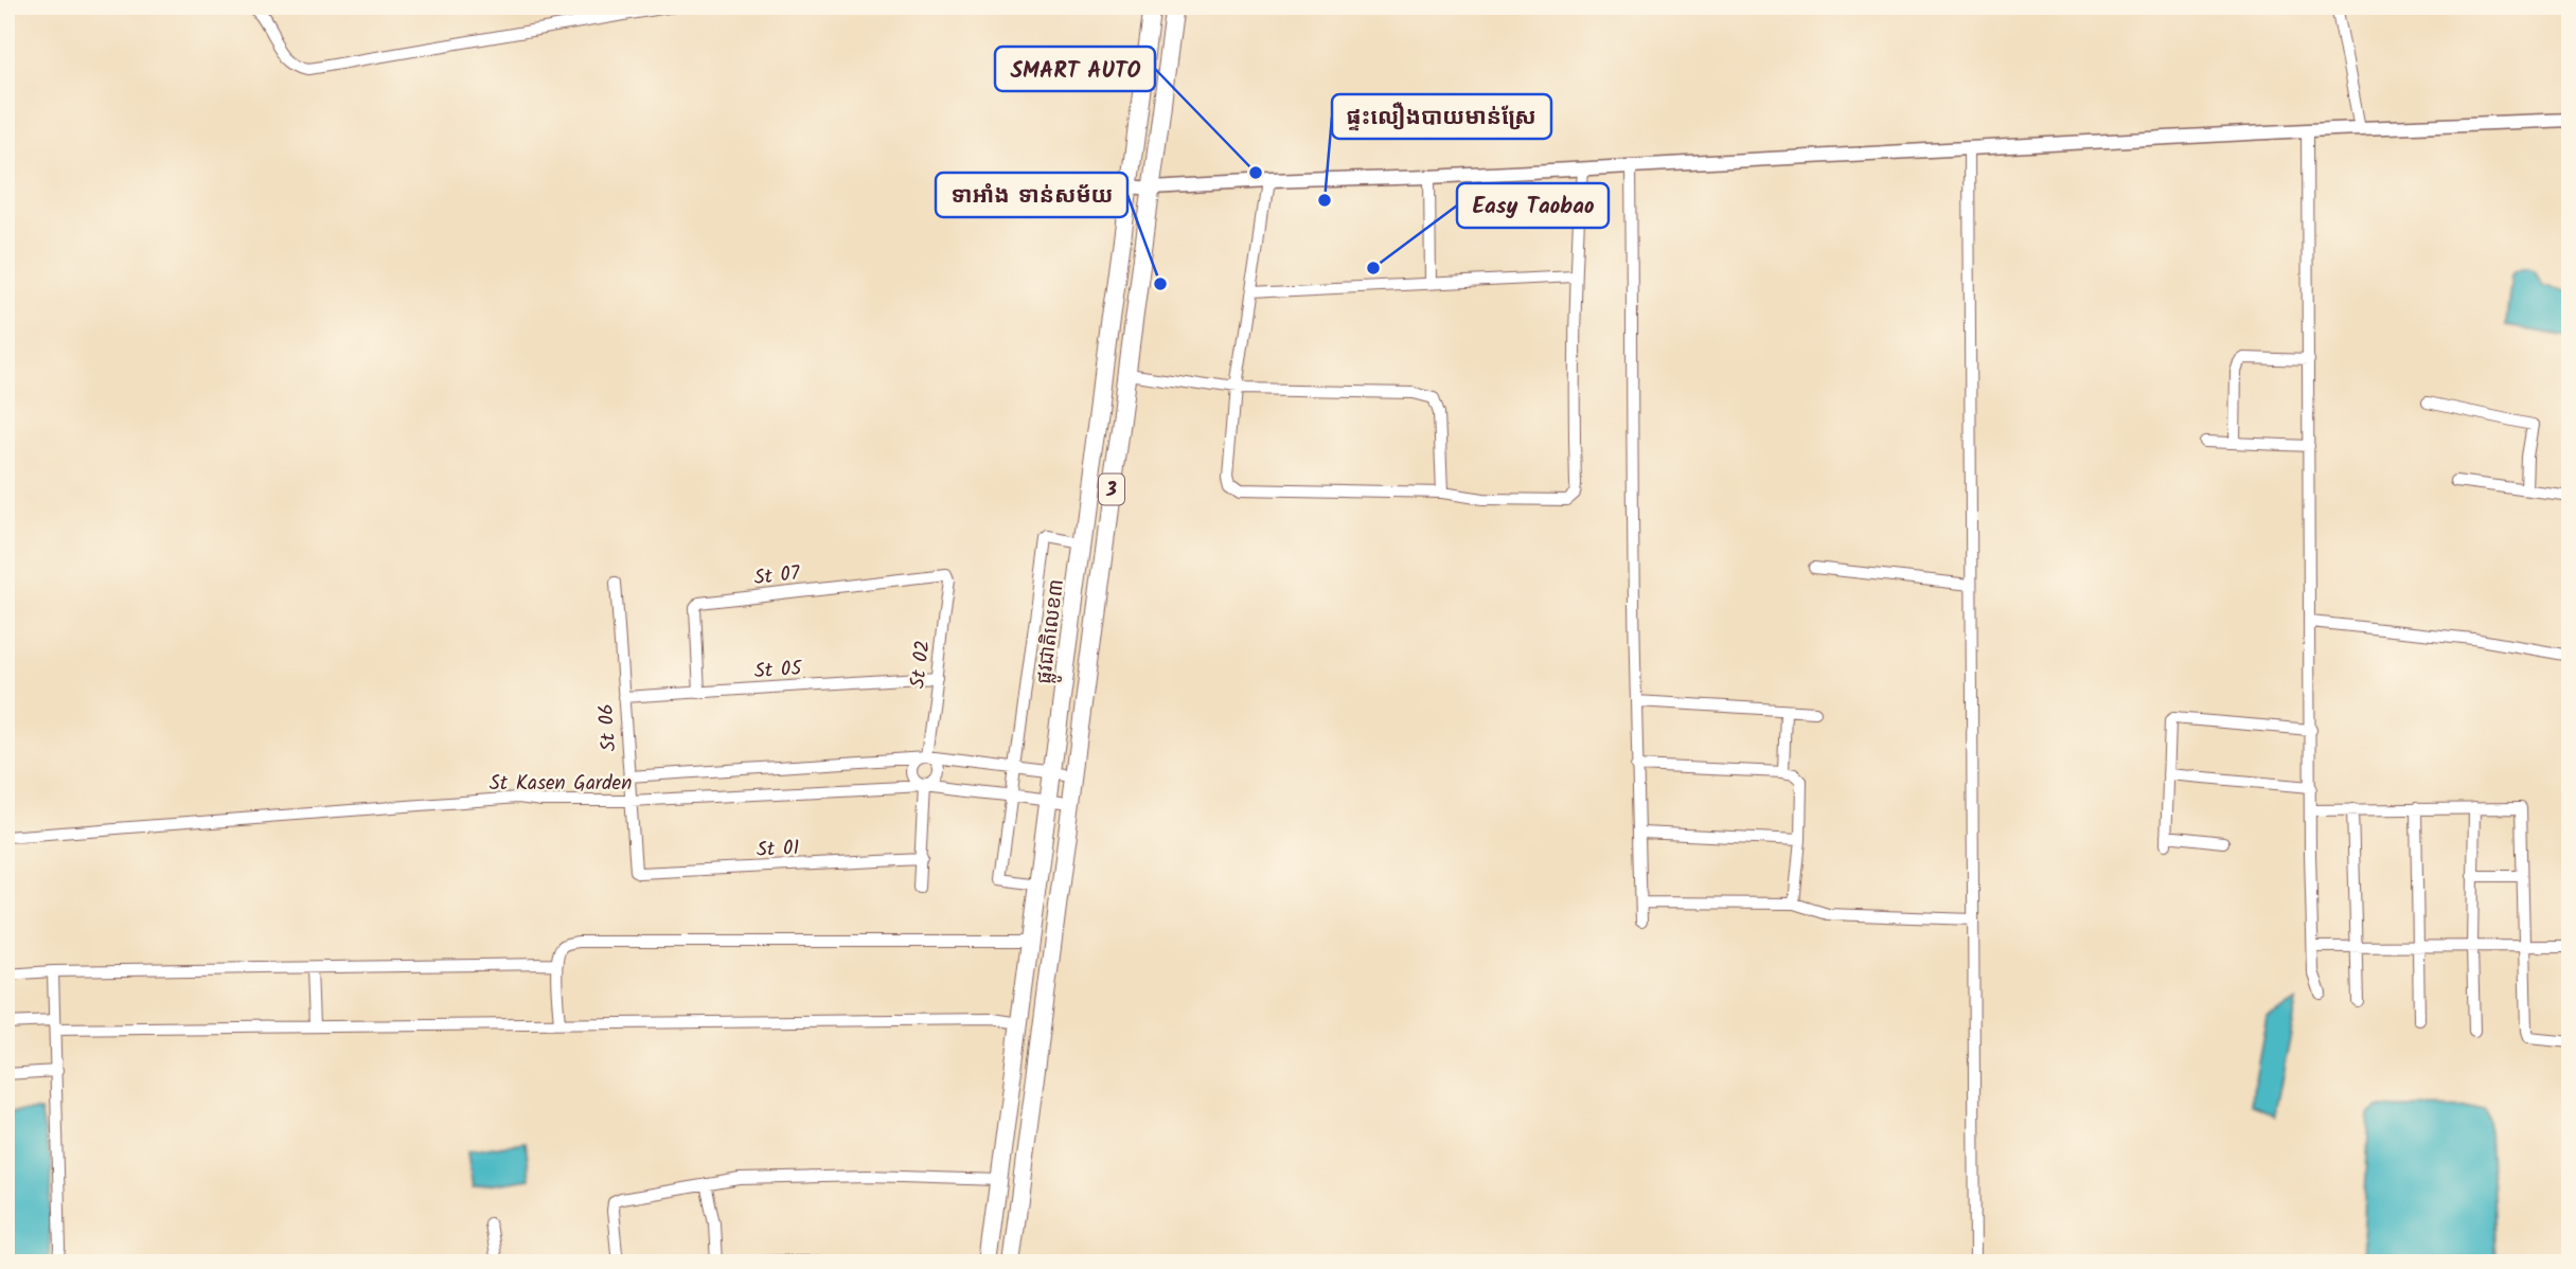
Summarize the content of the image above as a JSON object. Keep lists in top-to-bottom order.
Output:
{
  "streets": {
    "highway": ["3", "ផ្លូវជាតិលេខ៣"],
    "street": [
      "St 07",
      "St 02",
      "St 05",
      "St 06",
      "St Kasen Garden",
      "St 01"
    ]
  },
  "crossings": [
    ["3", "St Kasen Garden"],
    ["St 07", "St 02"],
    ["St 07", "St 05"],
    ["ផ្លូវជាតិលេខ៣", "St Kasen Garden"],
    ["St 02", "St 05"],
    ["St 02", "St Kasen Garden"],
    ["St 05", "St 06"],
    ["St 06", "St Kasen Garden"],
    ["St 06", "St 01"]
  ],
  "places": [
    "SMART AUTO",
    "ផ្ទះលឿងបាយមាន់ស្រែ",
    "Easy Taobao",
    "ទាអាំង ទាន់សម័យ"
  ]
}
